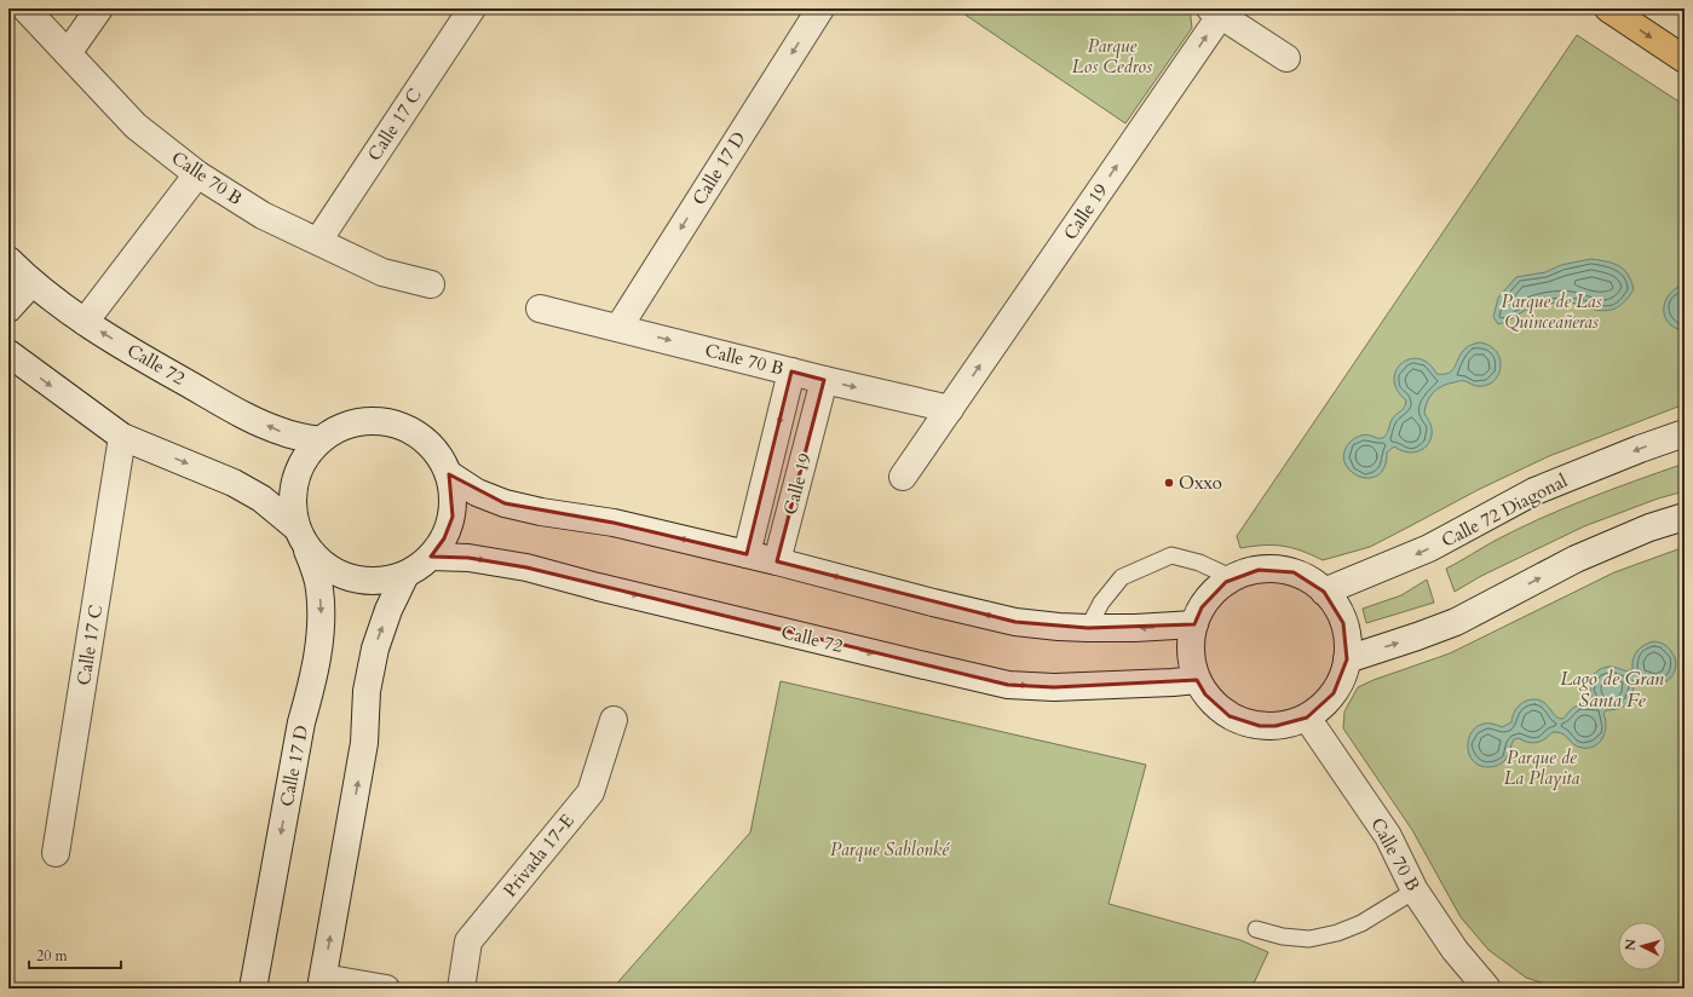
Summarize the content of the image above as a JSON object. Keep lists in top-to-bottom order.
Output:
{
  "streets": {
    "main road": [
      "Calle 17 C",
      "Calle 17 D",
      "Calle 70 B",
      "Calle 19",
      "Calle 72",
      "Calle 72 Diagonal",
      "Privada 17-E"
    ]
  },
  "crossings": [
    ["Calle 17 C", "Calle 70 B"],
    ["Calle 17 D", "Calle 70 B"],
    ["Calle 17 D", "Calle 72"],
    ["Calle 70 B", "Calle 19"],
    ["Calle 70 B", "Calle 72"],
    ["Calle 70 B", "Calle 72 Diagonal"],
    ["Calle 72", "Calle 72 Diagonal"]
  ],
  "one_way": ["Calle 19"],
  "water": ["Lago de Gran Santa Fe"],
  "parks": [
    "Parque Los Cedros",
    "Parque de Las Quinceañeras",
    "Parque de La Playita",
    "Parque Sablonké"
  ],
  "places": ["Oxxo"],
  "scale_bar": "20 m",
  "north": "left"
}
